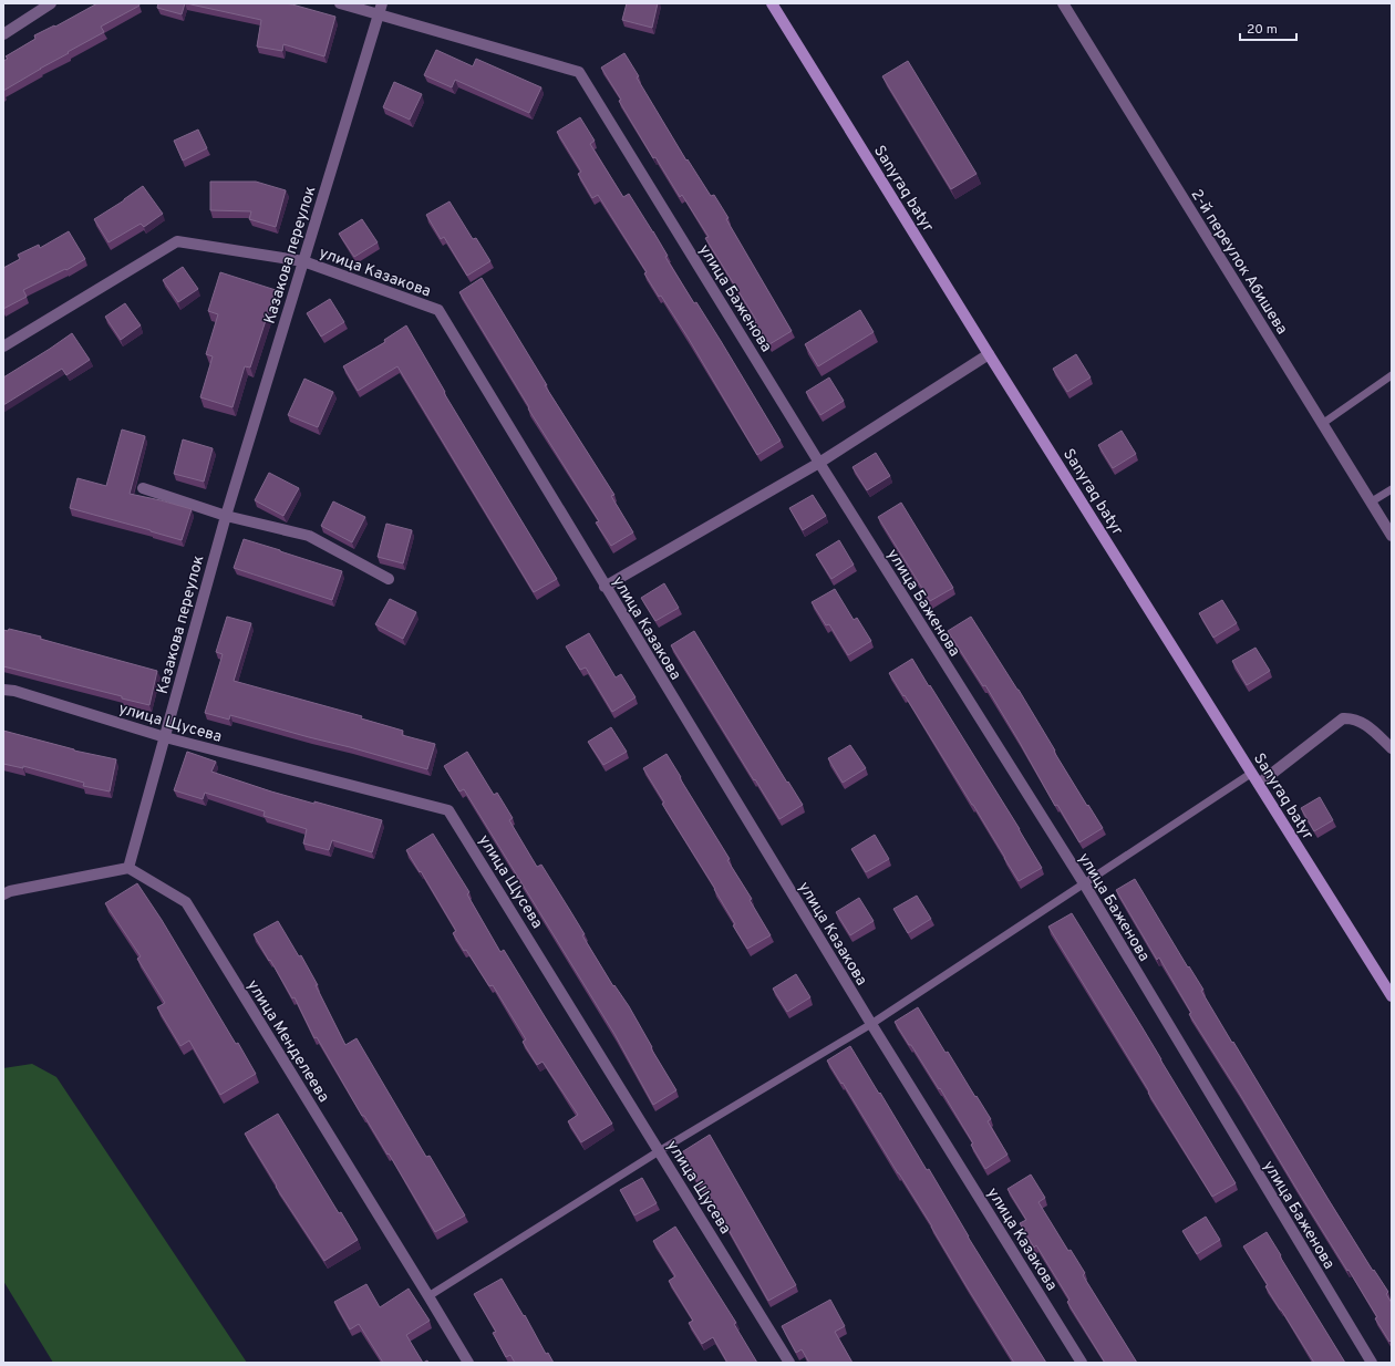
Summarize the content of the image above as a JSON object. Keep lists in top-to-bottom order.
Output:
{
  "streets": {
    "street": [
      "Sanyraq batyr",
      "Казакова переулок",
      "2-й переулок Абишева",
      "улица Казакова",
      "улица Баженова",
      "улица Щусева",
      "улица Менделеева"
    ]
  },
  "crossings": [
    ["Казакова переулок", "улица Казакова"],
    ["Казакова переулок", "улица Баженова"],
    ["Казакова переулок", "улица Щусева"],
    ["Казакова переулок", "улица Менделеева"]
  ],
  "scale_bar": "20 m"
}
